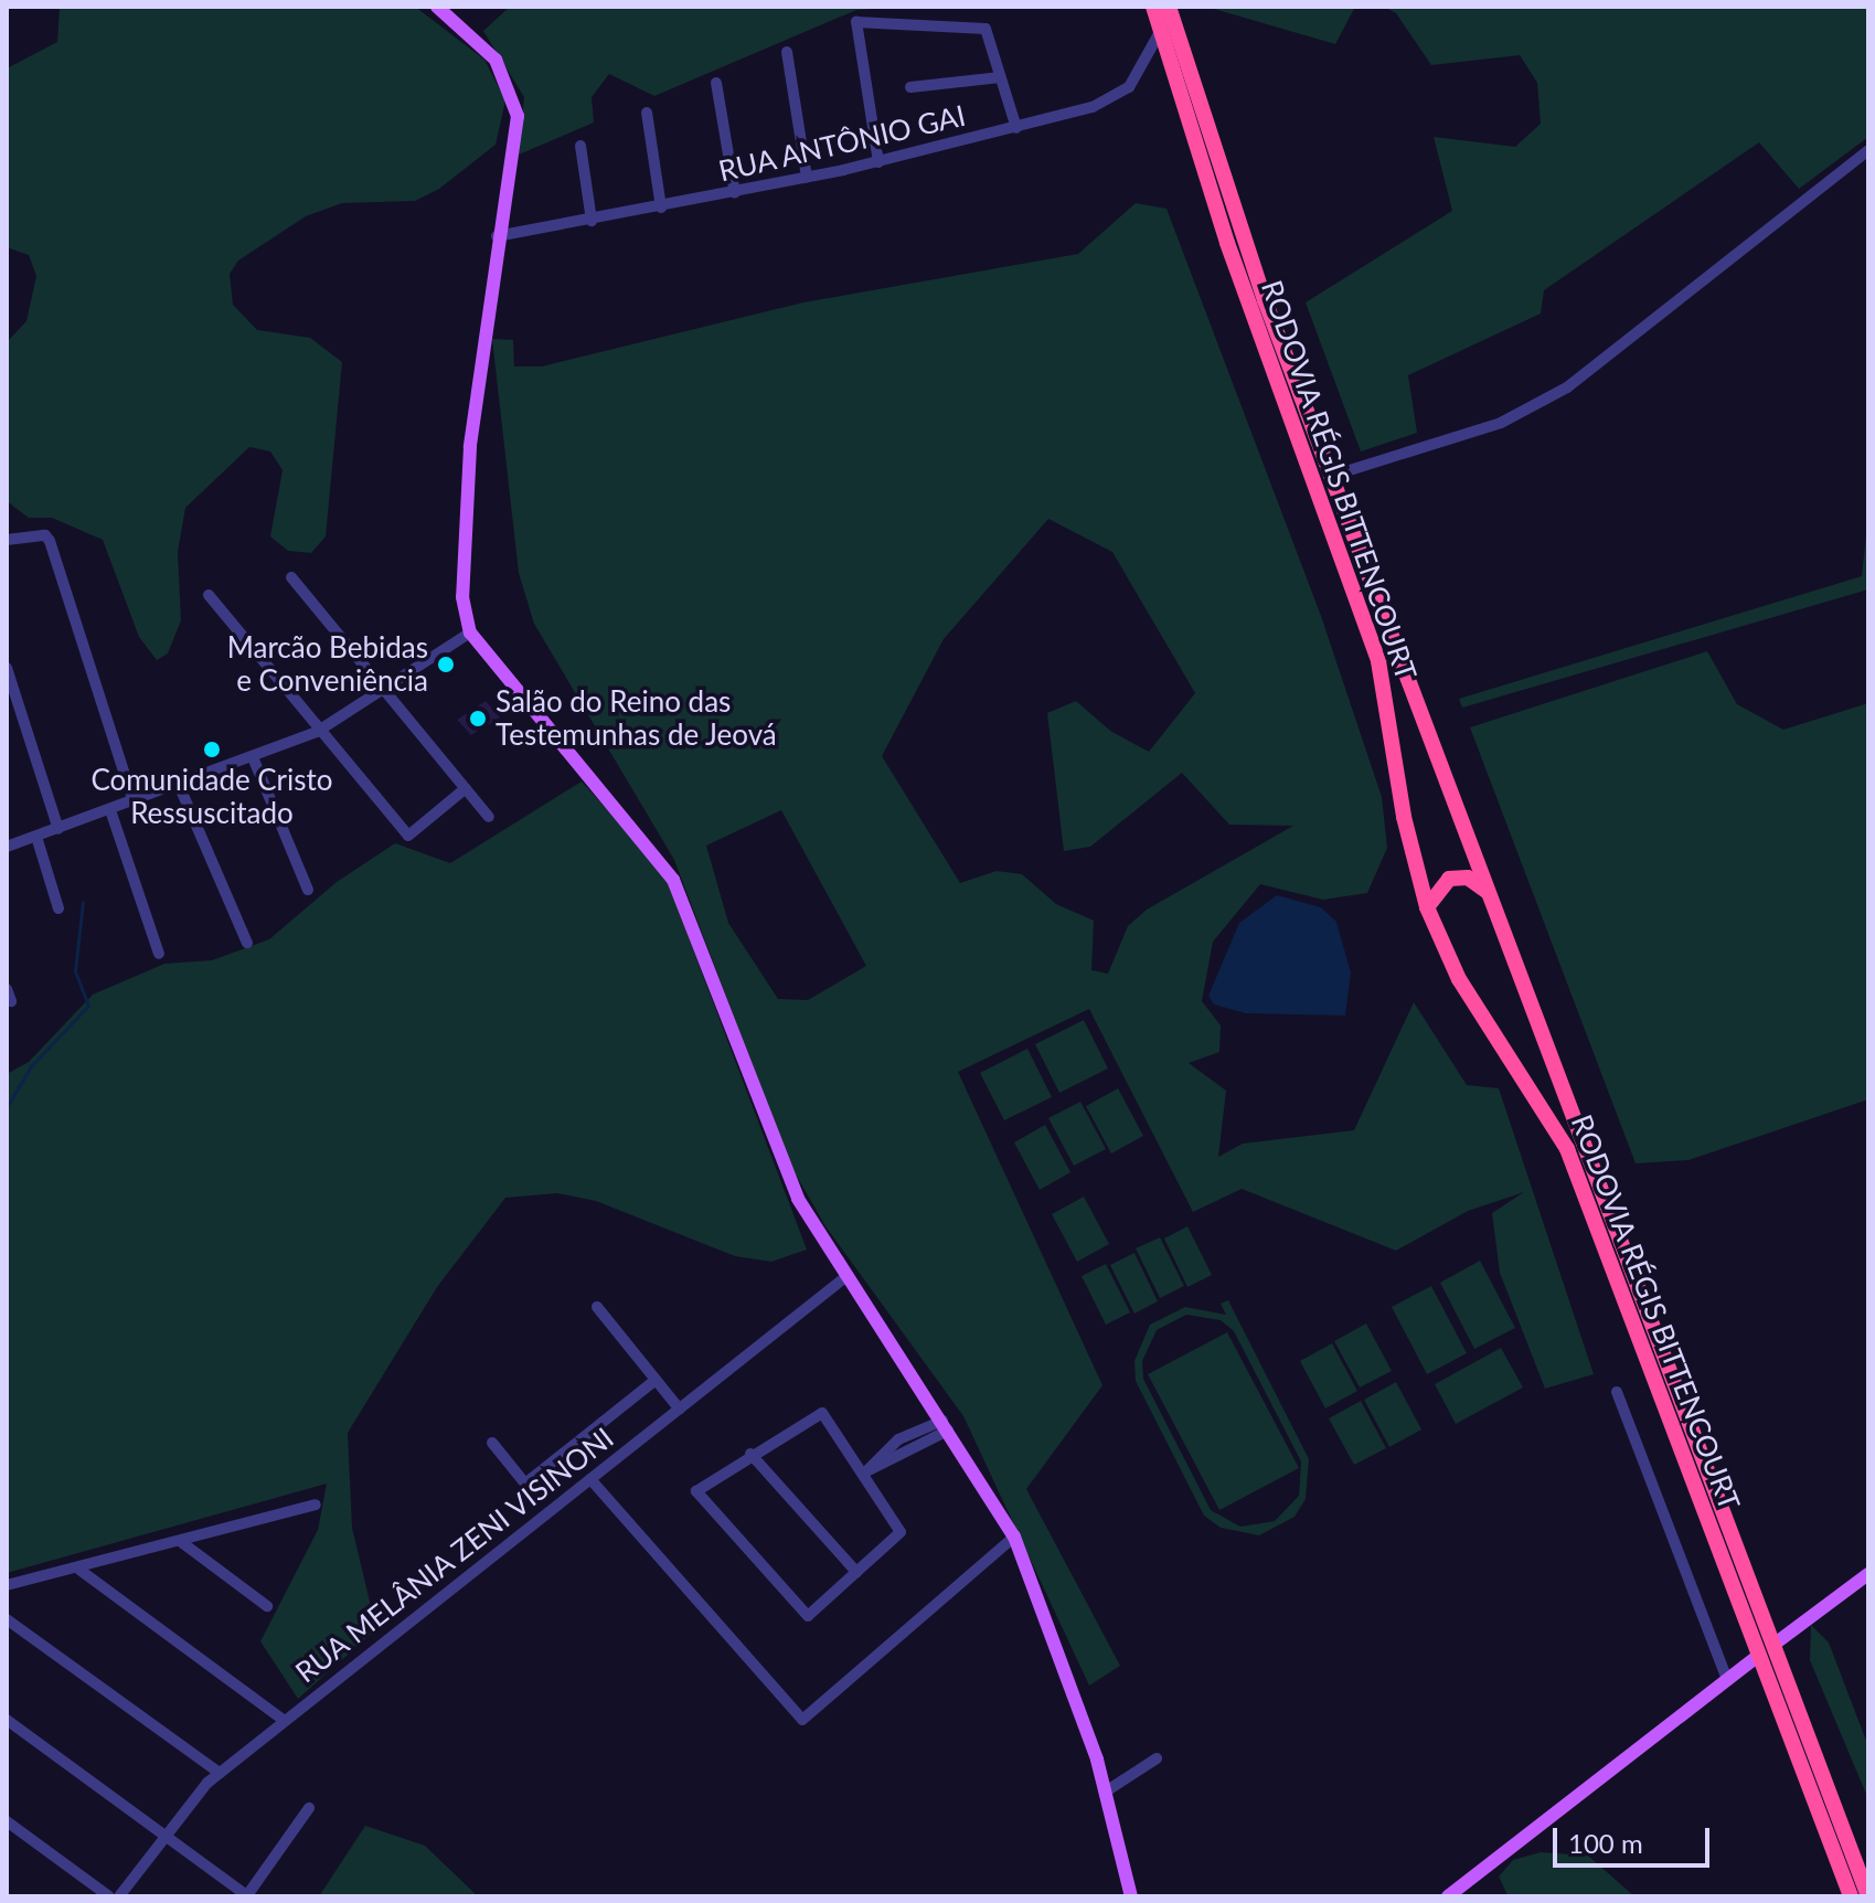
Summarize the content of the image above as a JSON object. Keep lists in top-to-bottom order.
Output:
{
  "streets": {
    "highway": ["RODOVIA RÉGIS BITTENCOURT"],
    "street": ["RUA ANTÔNIO GAI", "RUA MELÂNIA ZENI VISINONI"]
  },
  "crossings": [
    ["RUA ANTÔNIO GAI", "RODOVIA RÉGIS BITTENCOURT"]
  ],
  "places": ["Marcão Bebidas e Conveniência", "Salão do Reino das Testemunhas de Jeová", "Comunidade Cristo Ressuscitado"],
  "scale_bar": "100 m"
}
